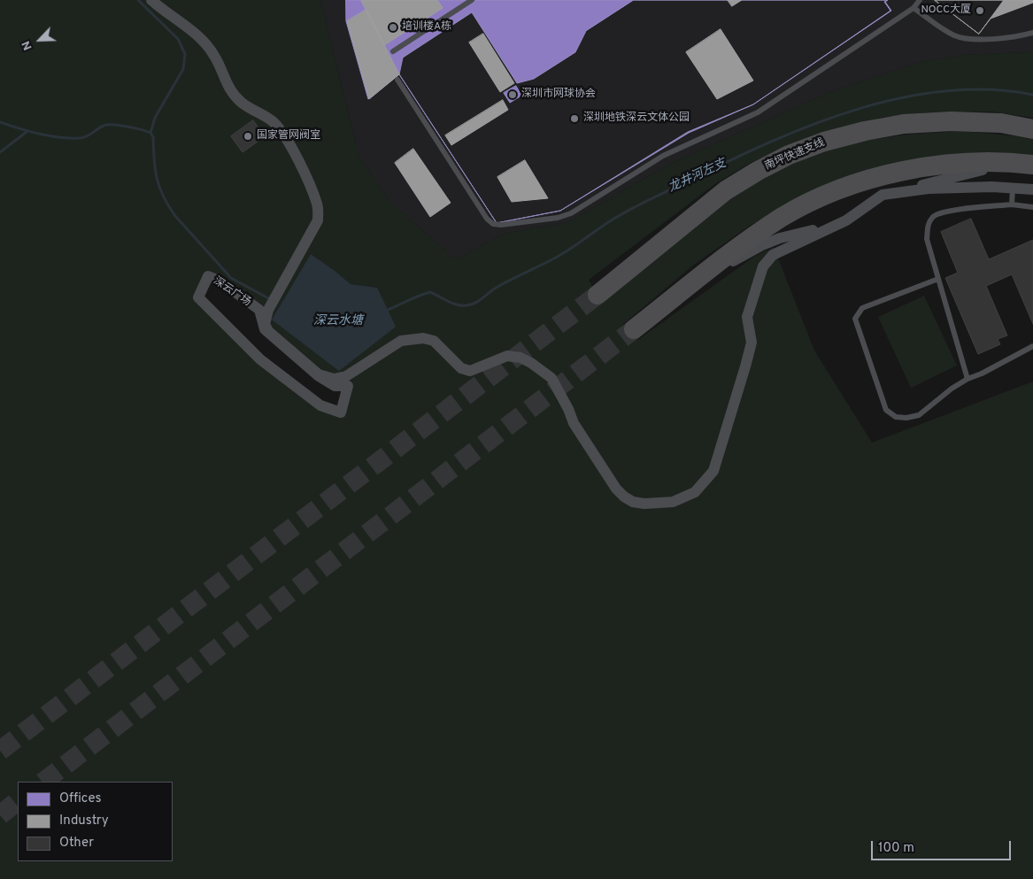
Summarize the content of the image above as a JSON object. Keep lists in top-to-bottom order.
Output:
{
  "streets": {
    "highway": ["南坪快速支线"],
    "street": ["深云广场"]
  },
  "water": ["龙井河左支", "深云水塘"],
  "places": [
    "NOCC大厦",
    "培训楼A栋",
    "深圳市网球协会",
    "深圳地铁深云文体公园",
    "国家管网阀室"
  ],
  "legend": ["Offices", "Industry", "Other"],
  "scale_bar": "100 m",
  "north": "bottom left"
}
